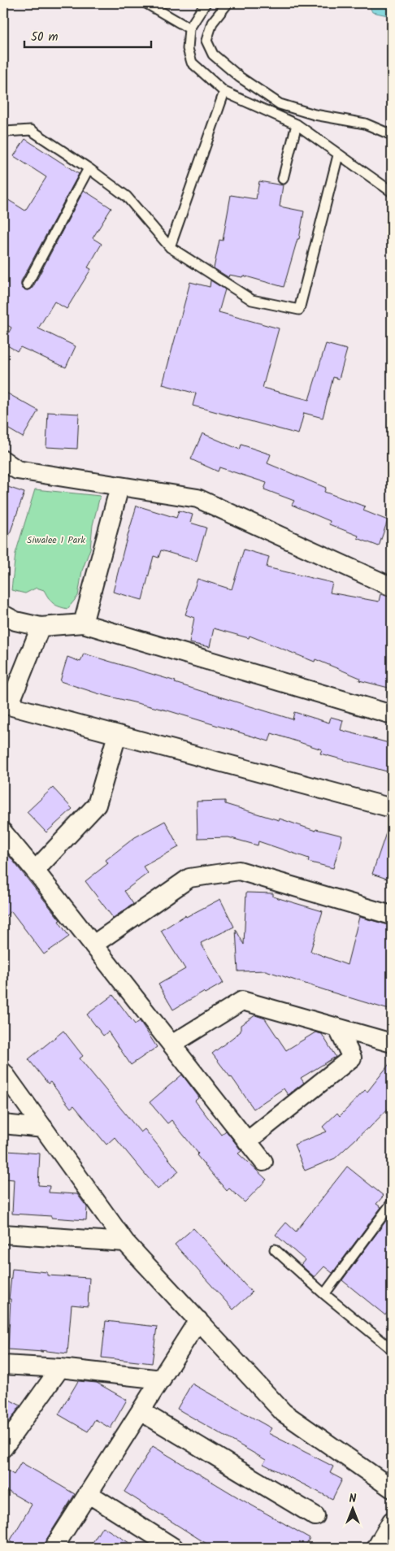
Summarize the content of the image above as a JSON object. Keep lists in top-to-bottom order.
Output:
{
  "parks": ["Siwalee 1 Park"],
  "scale_bar": "50 m",
  "north": "top"
}
